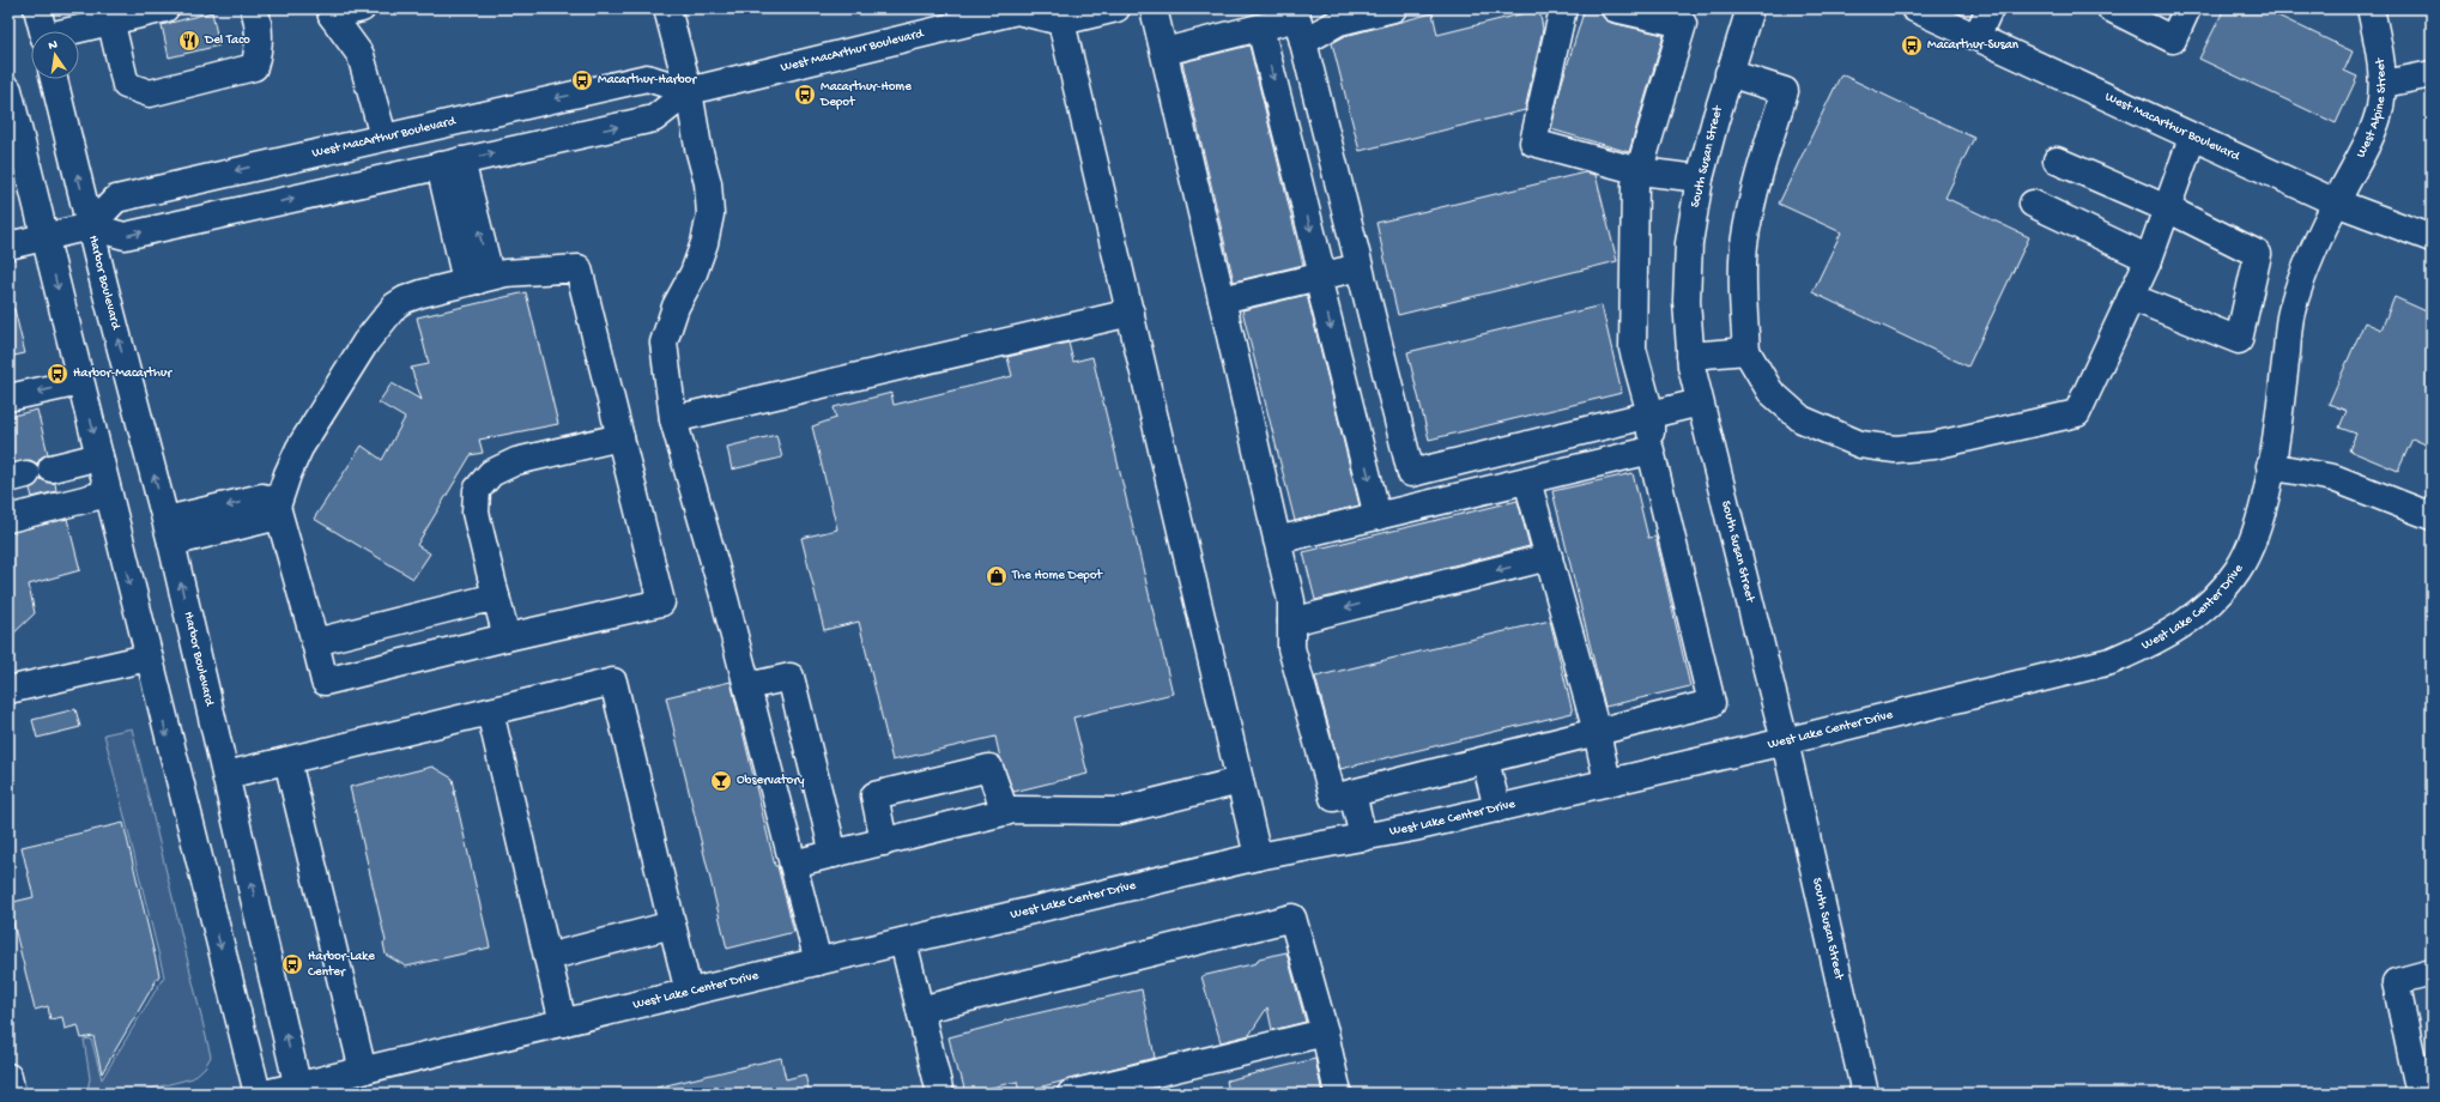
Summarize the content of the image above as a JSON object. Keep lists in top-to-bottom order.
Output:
{
  "streets": {
    "main road": [
      "West MacArthur Boulevard",
      "West Alpine Street",
      "South Susan Street",
      "Harbor Boulevard",
      "West Lake Center Drive"
    ]
  },
  "crossings": [
    ["West MacArthur Boulevard", "West Alpine Street"],
    ["West MacArthur Boulevard", "Harbor Boulevard"],
    ["West MacArthur Boulevard", "West Lake Center Drive"],
    ["West Alpine Street", "West Lake Center Drive"],
    ["South Susan Street", "West Lake Center Drive"],
    ["Harbor Boulevard", "West Lake Center Drive"]
  ],
  "places": {
    "restaurant": ["Del Taco"],
    "bus stop": [
      "Macarthur-Susan",
      "Macarthur-Harbor",
      "Macarthur-Home Depot",
      "Harbor-Macarthur",
      "Harbor-Lake Center"
    ],
    "shop": ["The Home Depot"],
    "bar": ["Observatory"]
  },
  "north": "top"
}
